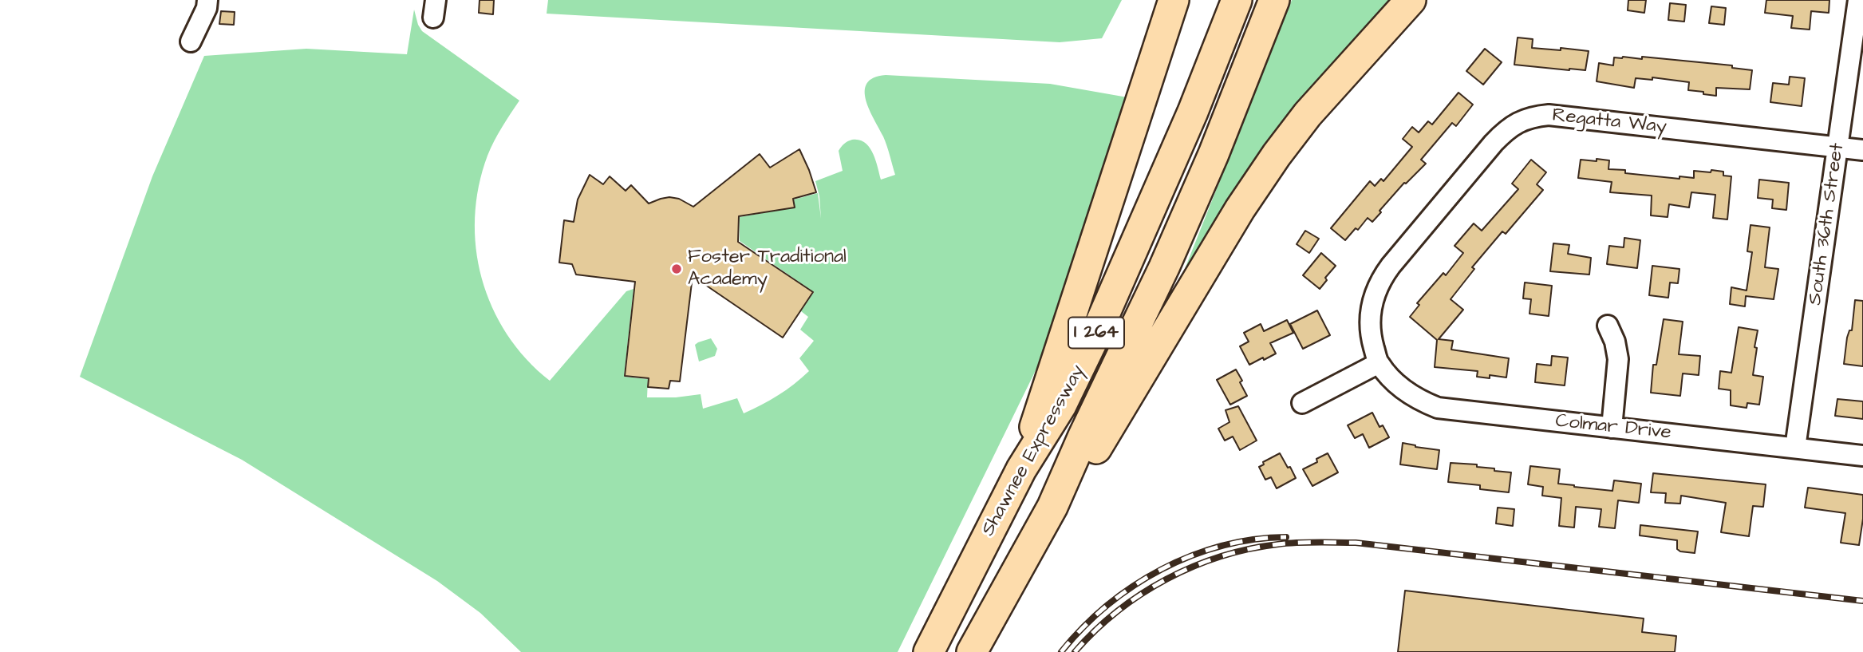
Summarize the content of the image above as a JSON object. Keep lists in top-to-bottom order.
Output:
{
  "streets": {
    "highway": ["I 264", "Shawnee Expressway"],
    "street": ["Regatta Way", "South 36th Street", "Colmar Drive"]
  },
  "crossings": [
    ["Regatta Way", "South 36th Street"],
    ["Regatta Way", "Colmar Drive"],
    ["South 36th Street", "Colmar Drive"]
  ],
  "places": ["Foster Traditional Academy"]
}
